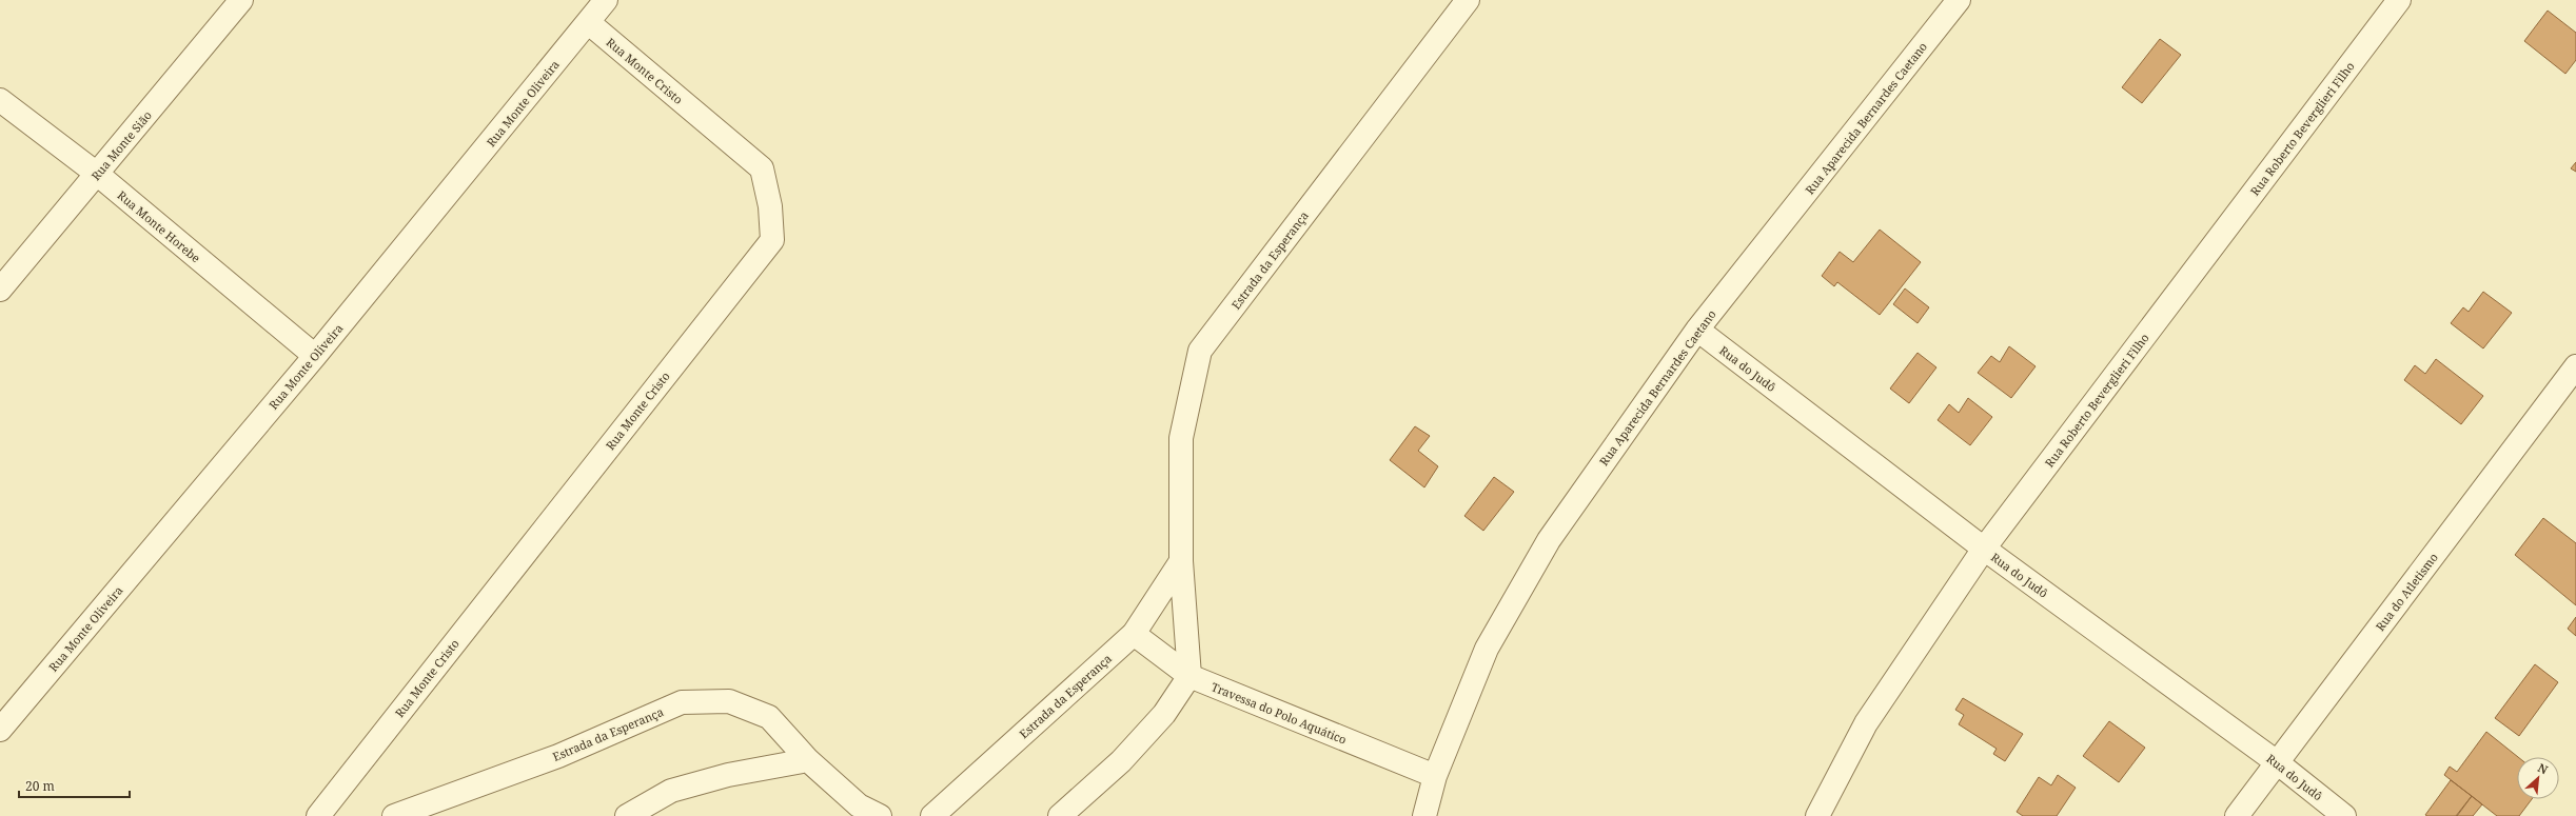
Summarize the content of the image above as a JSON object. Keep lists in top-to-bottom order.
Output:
{
  "streets": {
    "street": [
      "Rua Monte Cristo",
      "Rua Monte Oliveira",
      "Rua Aparecida Bernardes Caetano",
      "Rua Roberto Beverglieri Filho",
      "Rua Monte Sião",
      "Rua Monte Horebe",
      "Estrada da Esperança",
      "Rua do Judô",
      "Rua do Atletismo",
      "Travessa do Polo Aquático"
    ]
  },
  "crossings": [
    ["Rua Monte Cristo", "Rua Monte Oliveira"],
    ["Rua Monte Oliveira", "Rua Monte Horebe"],
    ["Rua Aparecida Bernardes Caetano", "Rua do Judô"],
    ["Rua Aparecida Bernardes Caetano", "Travessa do Polo Aquático"],
    ["Rua Roberto Beverglieri Filho", "Rua do Judô"],
    ["Rua Monte Sião", "Rua Monte Horebe"],
    ["Estrada da Esperança", "Travessa do Polo Aquático"],
    ["Rua do Judô", "Rua do Atletismo"]
  ],
  "scale_bar": "20 m",
  "north": "top right"
}
